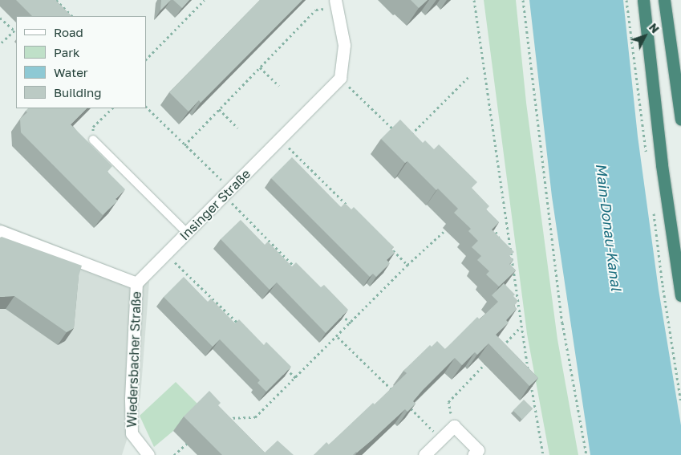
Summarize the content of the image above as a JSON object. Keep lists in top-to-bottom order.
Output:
{
  "streets": {
    "street": ["Insinger Straße", "Wiedersbacher Straße"]
  },
  "crossings": [
    ["Insinger Straße", "Wiedersbacher Straße"]
  ],
  "water": ["Main-Donau-Kanal"],
  "legend": [
    "Road",
    "Park",
    "Water",
    "Building"
  ],
  "north": "top right"
}
